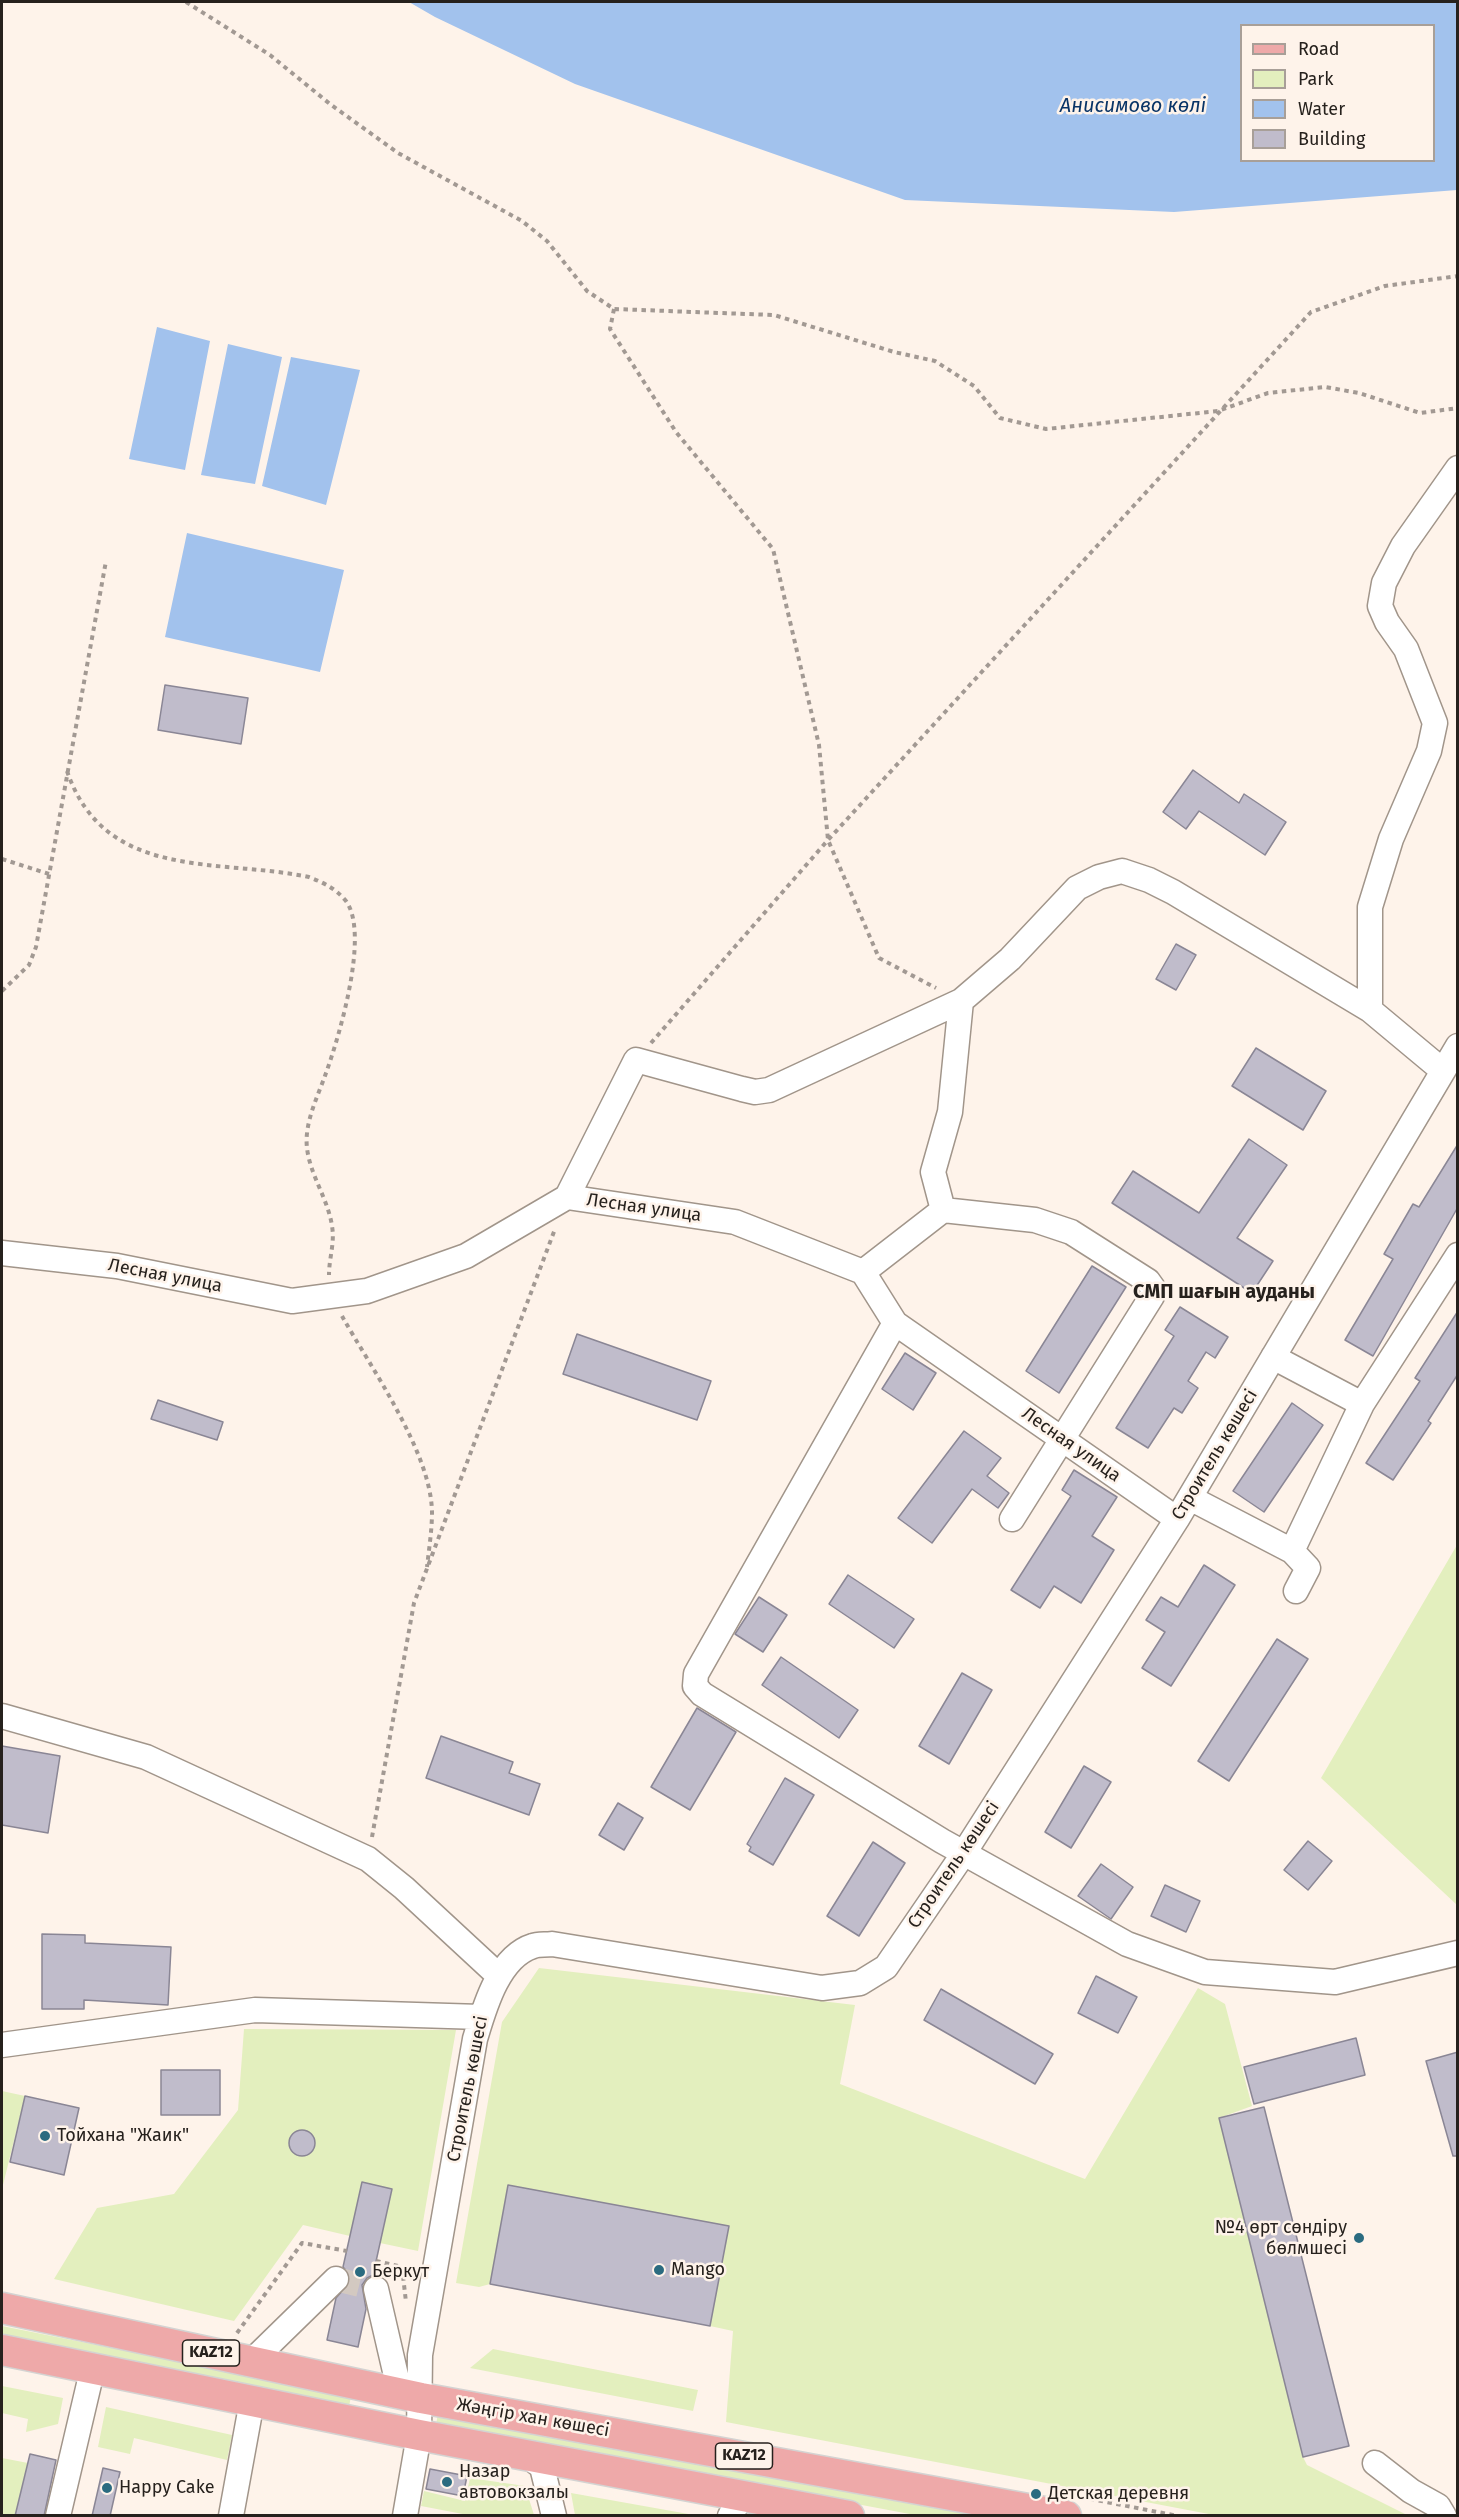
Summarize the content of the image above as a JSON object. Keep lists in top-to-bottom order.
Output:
{
  "streets": {
    "main road": ["KAZ12", "Жәңгір хан көшесі"],
    "street": ["Лесная улица", "Строитель көшесі"]
  },
  "crossings": [
    ["Лесная улица", "Строитель көшесі"],
    ["Строитель көшесі", "Жәңгір хан көшесі"]
  ],
  "districts": ["СМП шағын ауданы"],
  "water": ["Анисимово көлі"],
  "places": [
    "Тойхана \"Жаик\"",
    "№4 өрт сөндіру бөлмшесі",
    "Mango",
    "Беркут",
    "Назар автовокзалы",
    "Happy Cake",
    "Детская деревня"
  ],
  "legend": [
    "Road",
    "Park",
    "Water",
    "Building"
  ]
}
